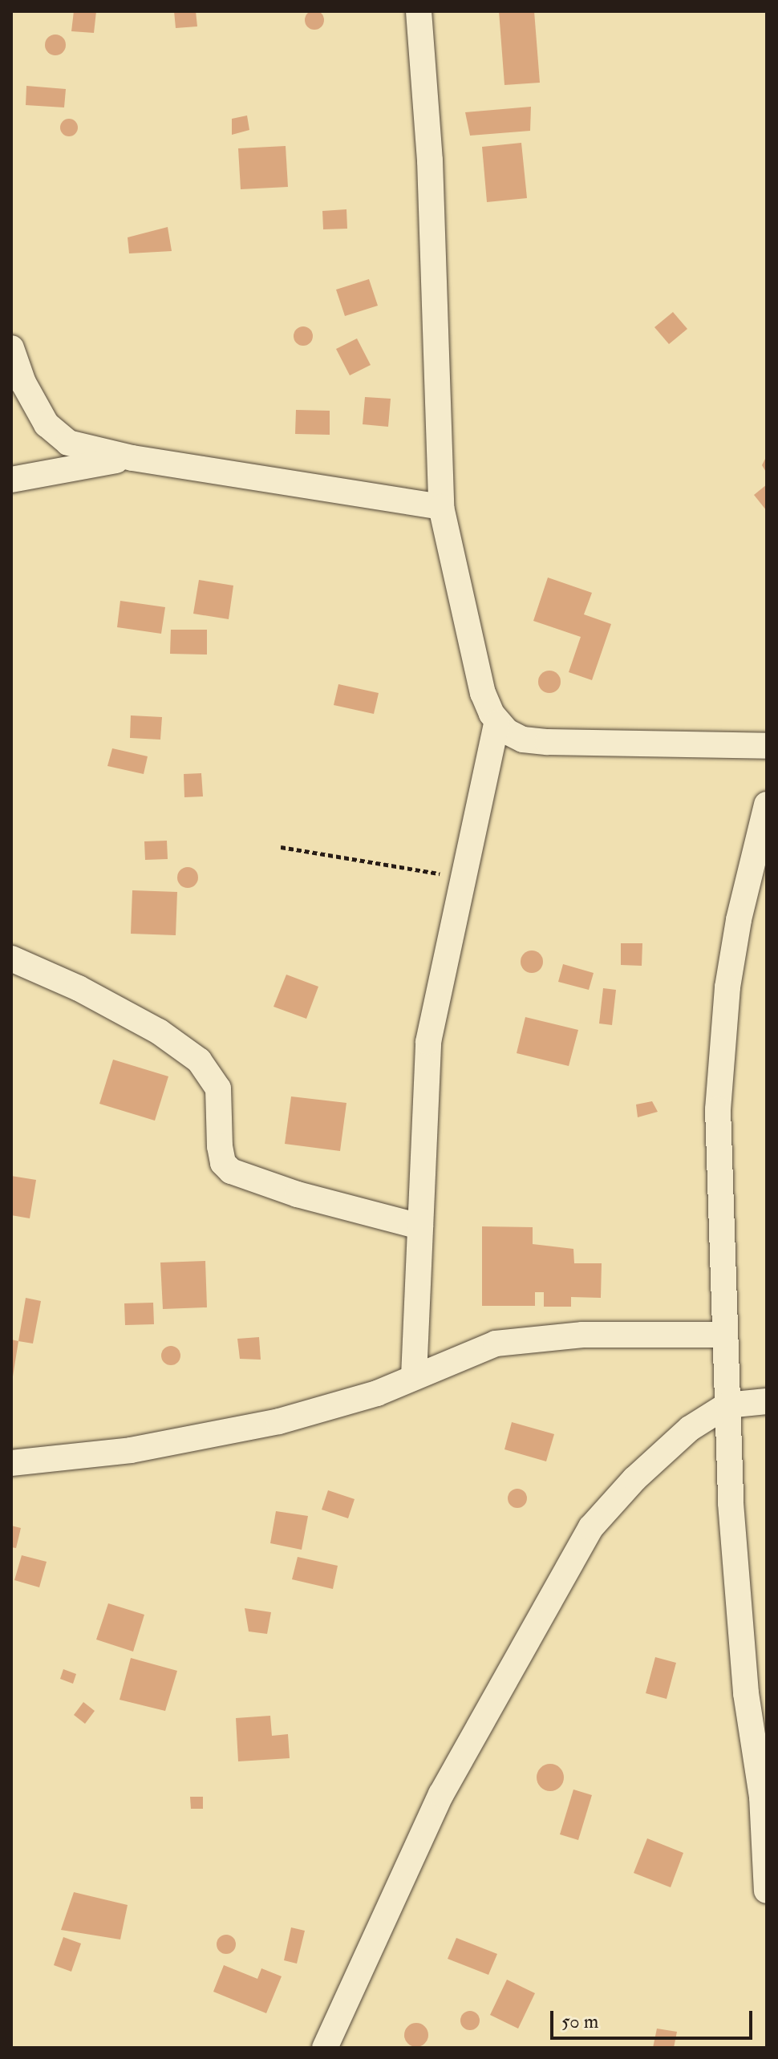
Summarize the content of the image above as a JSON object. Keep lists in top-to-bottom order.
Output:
{
  "scale_bar": "50 m"
}
